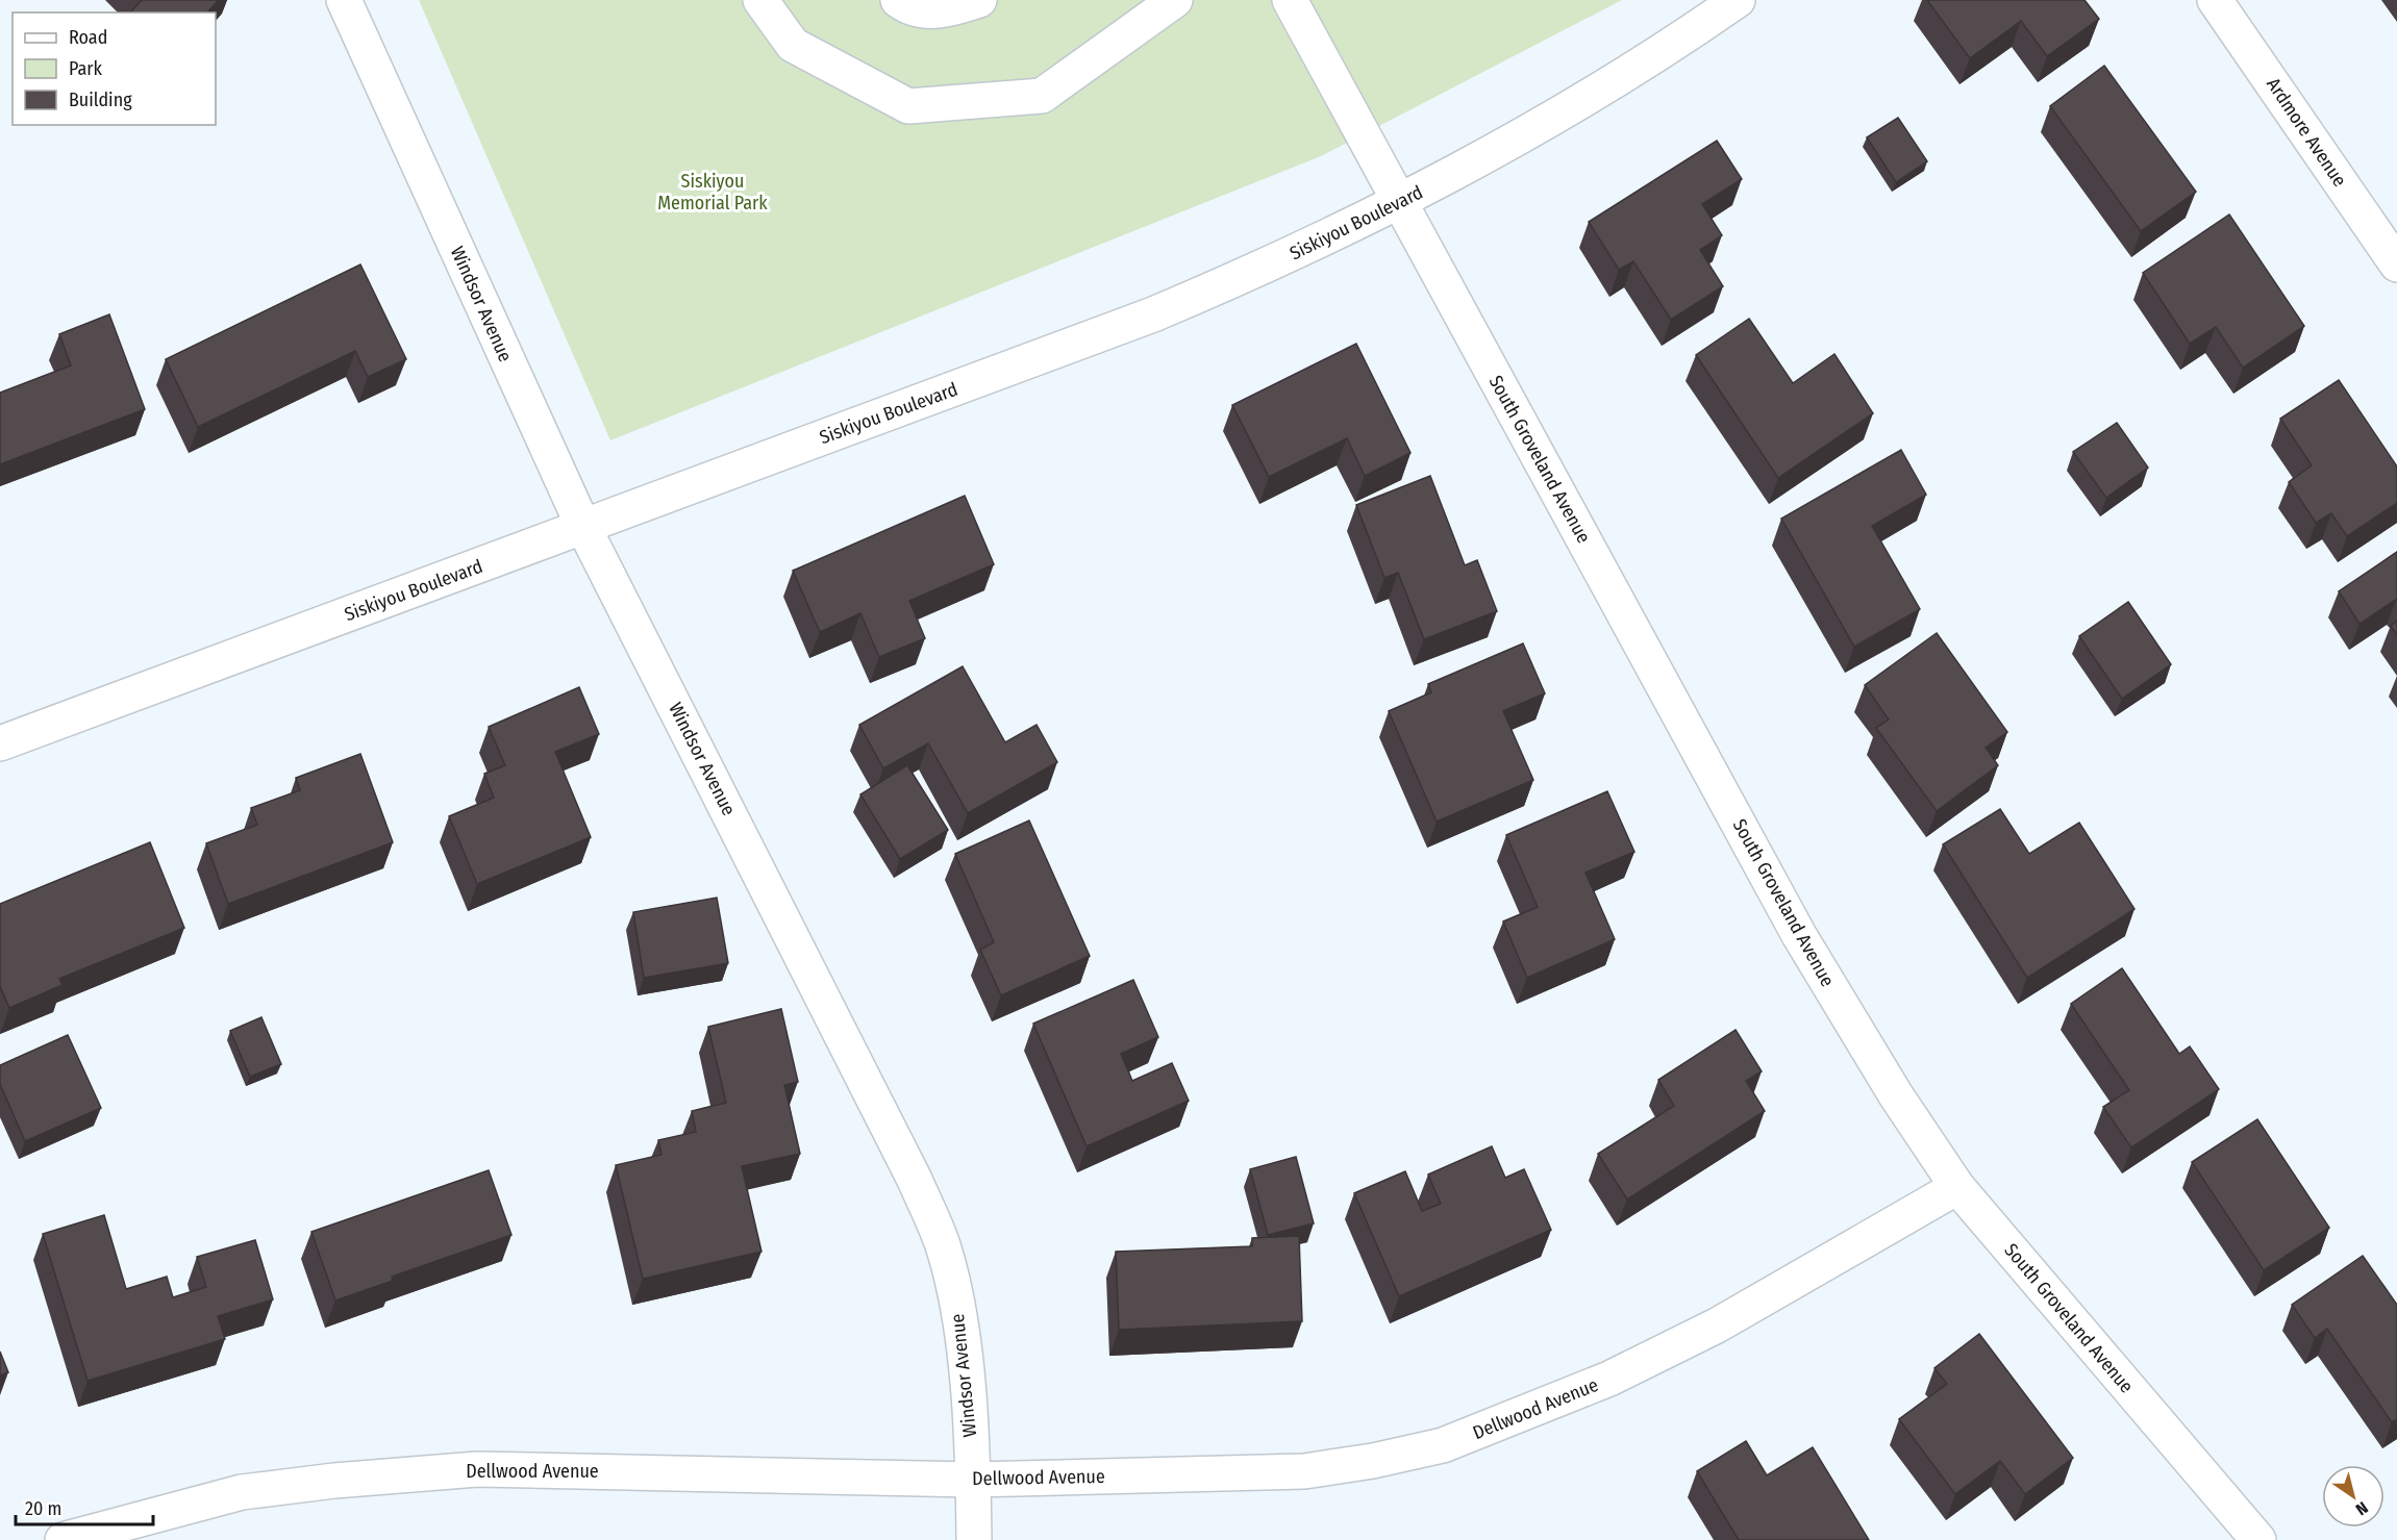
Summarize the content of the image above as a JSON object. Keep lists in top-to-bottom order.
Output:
{
  "streets": {
    "street": [
      "Ardmore Avenue",
      "Siskiyou Boulevard",
      "Windsor Avenue",
      "South Groveland Avenue",
      "Dellwood Avenue"
    ]
  },
  "crossings": [
    ["Siskiyou Boulevard", "Windsor Avenue"],
    ["Siskiyou Boulevard", "South Groveland Avenue"],
    ["Windsor Avenue", "Dellwood Avenue"],
    ["South Groveland Avenue", "Dellwood Avenue"]
  ],
  "parks": ["Siskiyou Memorial Park"],
  "legend": ["Road", "Park", "Building"],
  "scale_bar": "20 m",
  "north": "bottom right"
}
